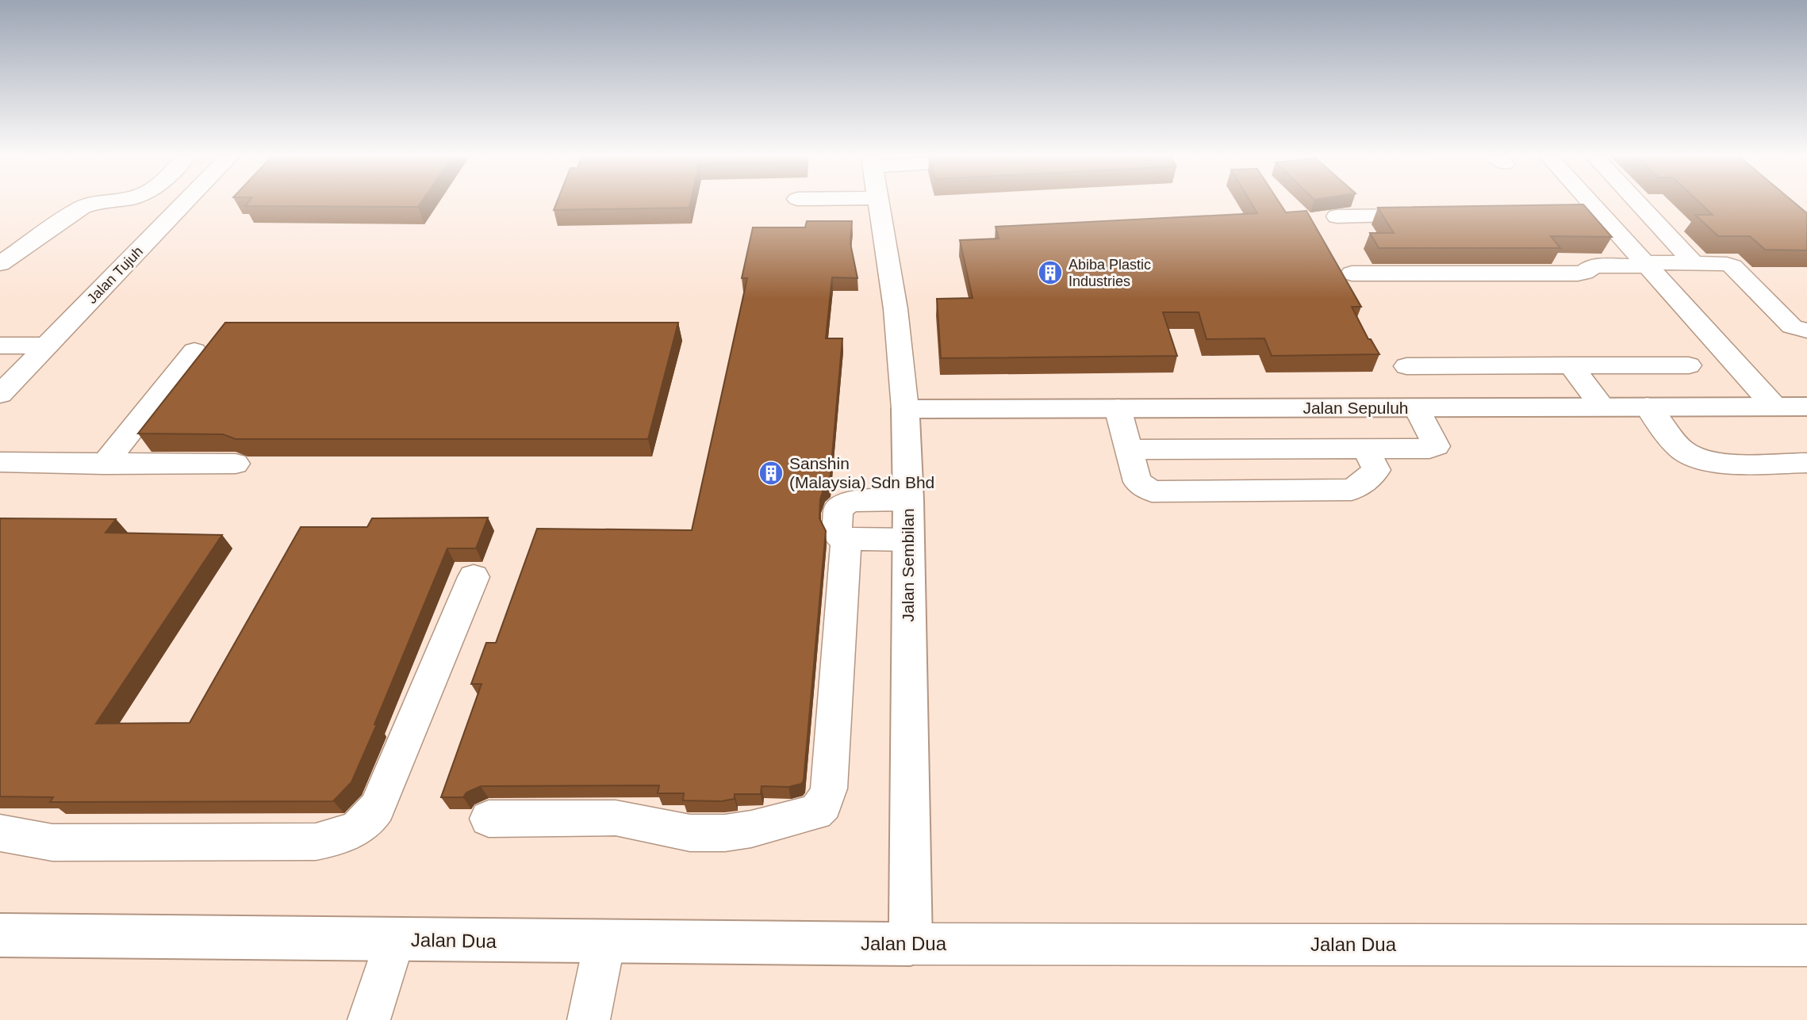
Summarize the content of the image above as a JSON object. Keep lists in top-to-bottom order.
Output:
{
  "streets": {
    "main road": ["Jalan Sepuluh", "Jalan Sembilan", "Jalan Dua"],
    "street": ["Jalan Tujuh"]
  },
  "crossings": [
    ["Jalan Sepuluh", "Jalan Sembilan"],
    ["Jalan Sembilan", "Jalan Dua"]
  ],
  "places": {
    "building": ["Abiba Plastic Industries", "Sanshin (Malaysia) Sdn Bhd"]
  }
}
